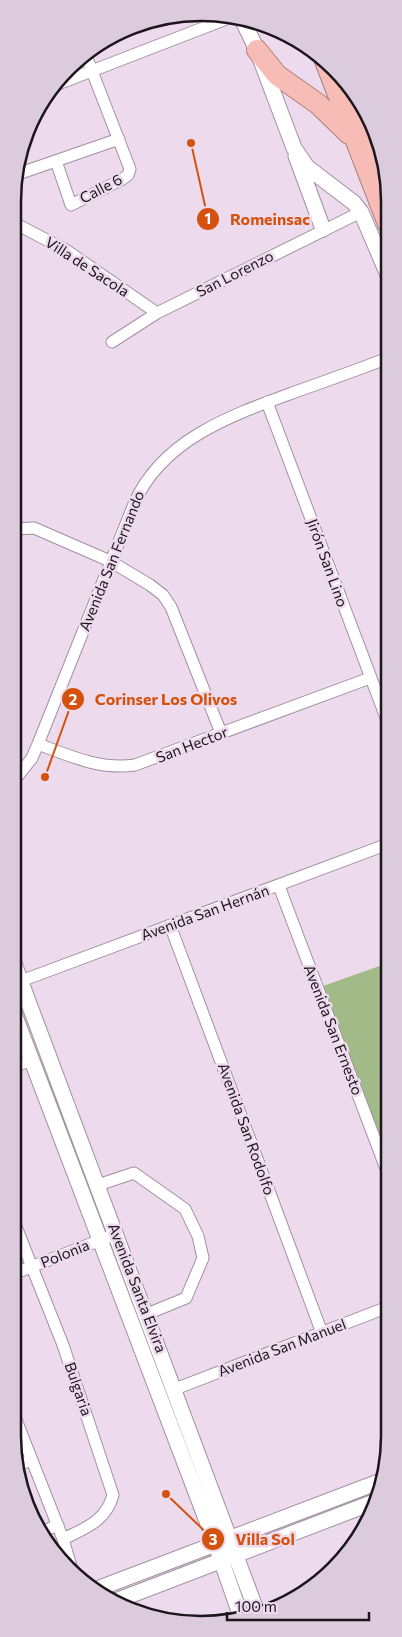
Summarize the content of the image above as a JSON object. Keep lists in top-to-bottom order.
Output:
{
  "streets": {
    "street": [
      "Calle 6",
      "Villa de Sacola",
      "San Lorenzo",
      "Avenida San Fernando",
      "Jirón San Lino",
      "San Hector",
      "Avenida San Hernán",
      "Avenida San Ernesto",
      "Avenida San Rodolfo",
      "Polonia",
      "Avenida Santa Elvira",
      "Avenida San Manuel",
      "Bulgaria"
    ]
  },
  "crossings": [
    ["Villa de Sacola", "San Lorenzo"],
    ["Avenida San Fernando", "Jirón San Lino"],
    ["Avenida San Fernando", "San Hector"],
    ["Jirón San Lino", "San Hector"],
    ["Avenida San Hernán", "Avenida San Ernesto"],
    ["Avenida San Hernán", "Avenida San Rodolfo"],
    ["Avenida San Hernán", "Avenida Santa Elvira"],
    ["Avenida San Rodolfo", "Avenida San Manuel"],
    ["Polonia", "Avenida Santa Elvira"],
    ["Polonia", "Bulgaria"],
    ["Avenida Santa Elvira", "Avenida San Manuel"]
  ],
  "places": ["Romeinsac", "Corinser Los Olivos", "Villa Sol"],
  "scale_bar": "100 m"
}
